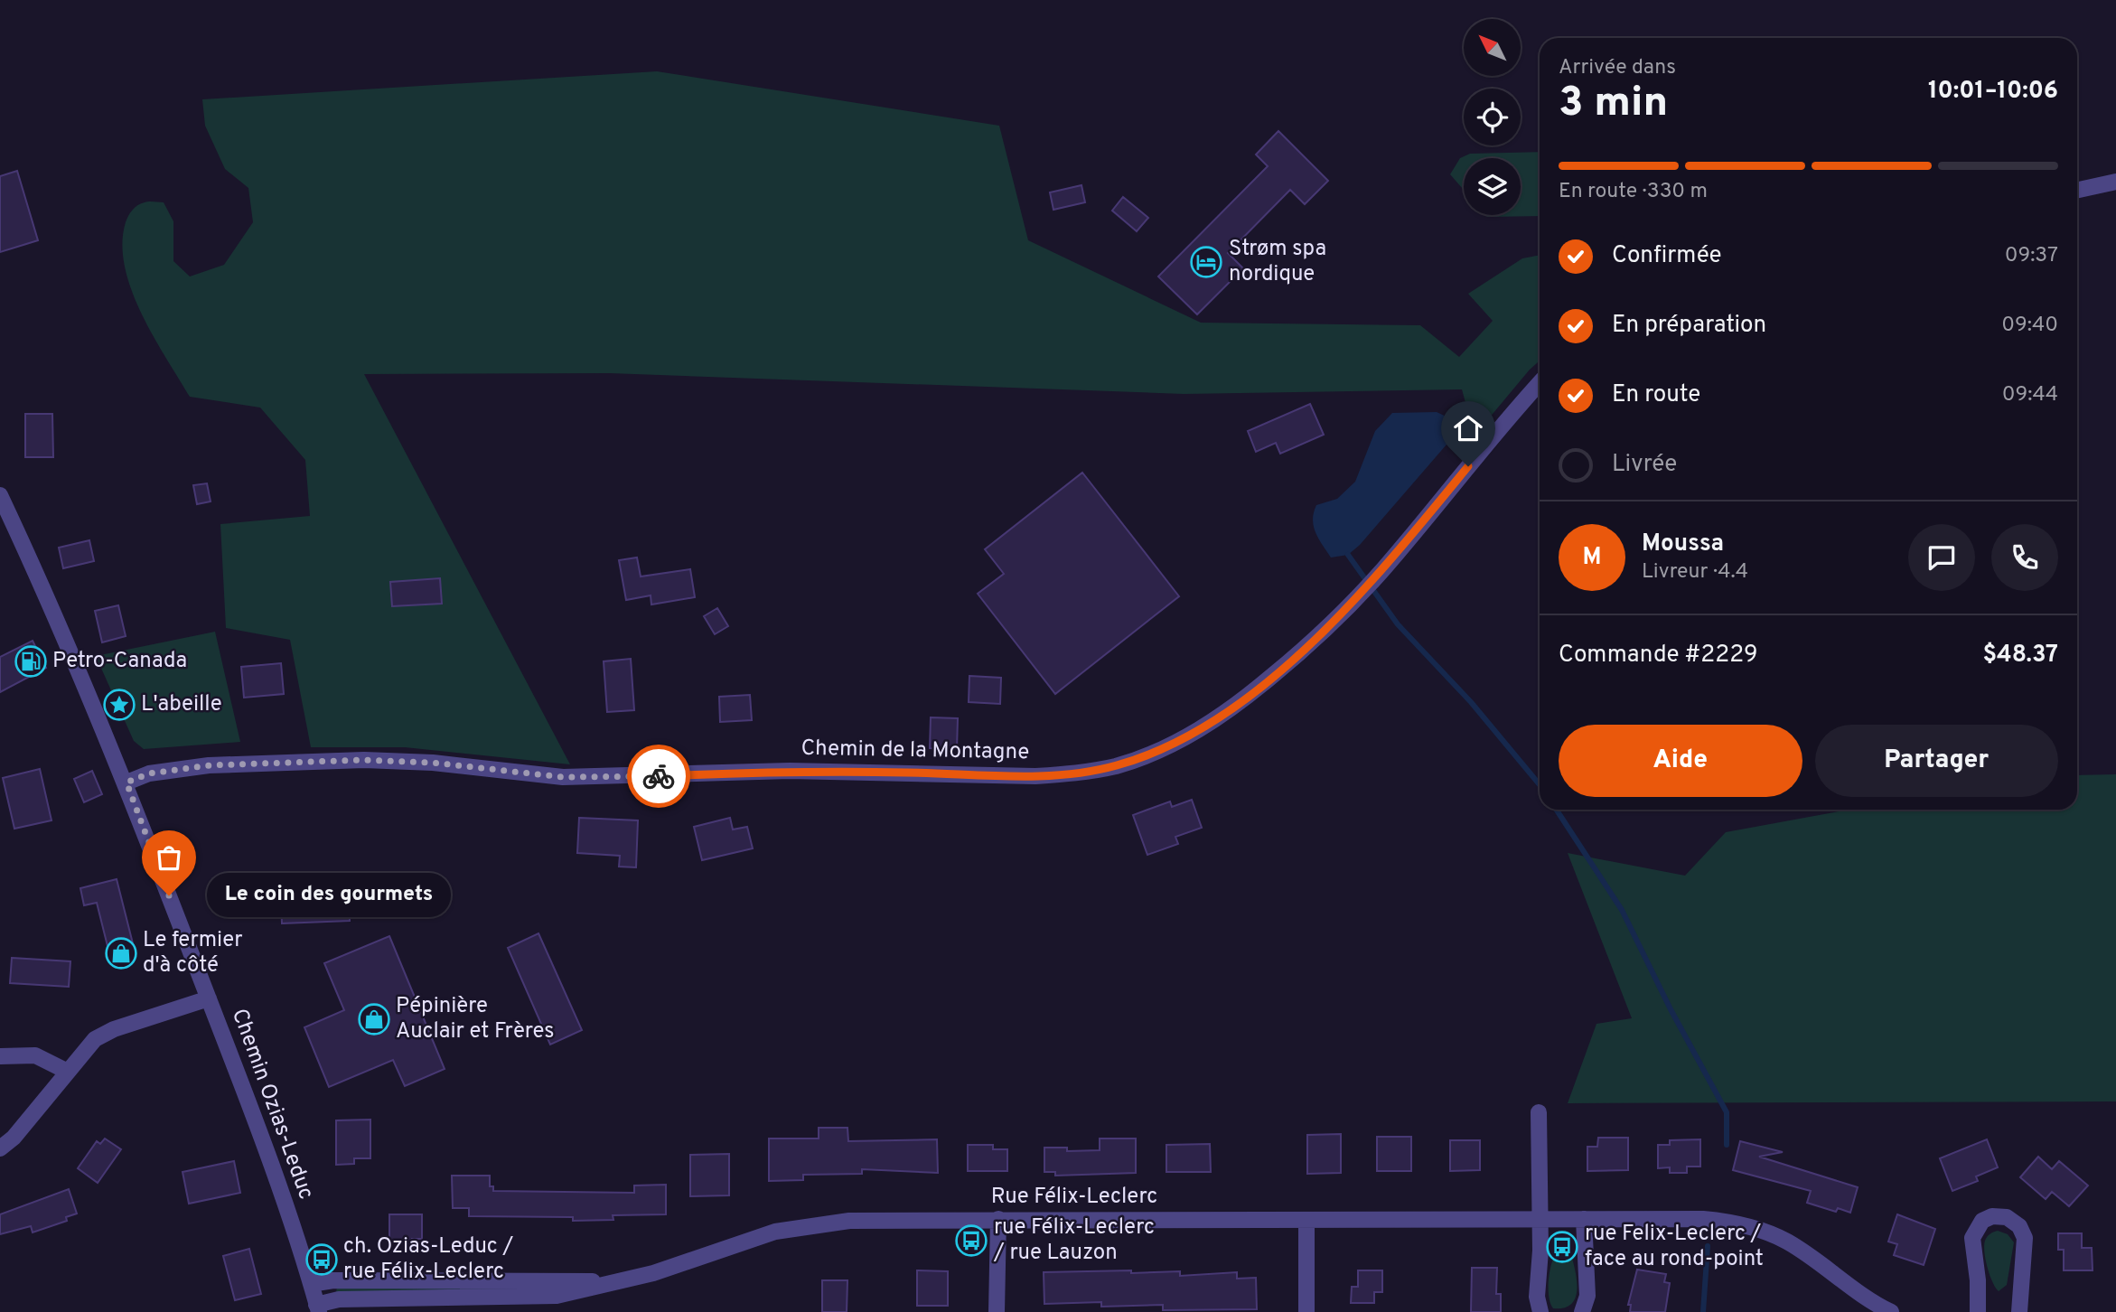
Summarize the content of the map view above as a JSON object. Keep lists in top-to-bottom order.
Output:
{
  "streets": {
    "street": ["Chemin de la Montagne", "Chemin Ozias-Leduc", "Rue Félix-Leclerc"]
  },
  "crossings": [
    ["Chemin de la Montagne", "Chemin Ozias-Leduc"],
    ["Chemin Ozias-Leduc", "Rue Félix-Leclerc"]
  ],
  "places": {
    "hotel": ["Strøm spa nordique"],
    "fuel station": ["Petro-Canada"],
    "place": ["L'abeille"],
    "other": ["Le coin des gourmets"],
    "shop": ["Le fermier d'à côté", "Pépinière Auclair et Frères"],
    "bus stop": ["rue Félix-Leclerc / rue Lauzon", "rue Felix-Leclerc / face au rond-point", "ch. Ozias-Leduc / rue Félix-Leclerc"]
  },
  "north": "top left",
  "page": {
    "heading": ["3 min", "Arrivée dans", "10:01–10:06"],
    "panel": [
      "Moussa",
      "Livreur · 4.4",
      "Commande #2229",
      "$48.37"
    ],
    "bar": "En route · 330 m",
    "list": [
      ["Confirmée", "09:37"],
      ["En préparation", "09:40"],
      ["En route", "09:44"],
      "Livrée"
    ],
    "round": "M",
    "buttons": ["Aide", "Partager"],
    "bubble": "Le coin des gourmets"
  }
}
